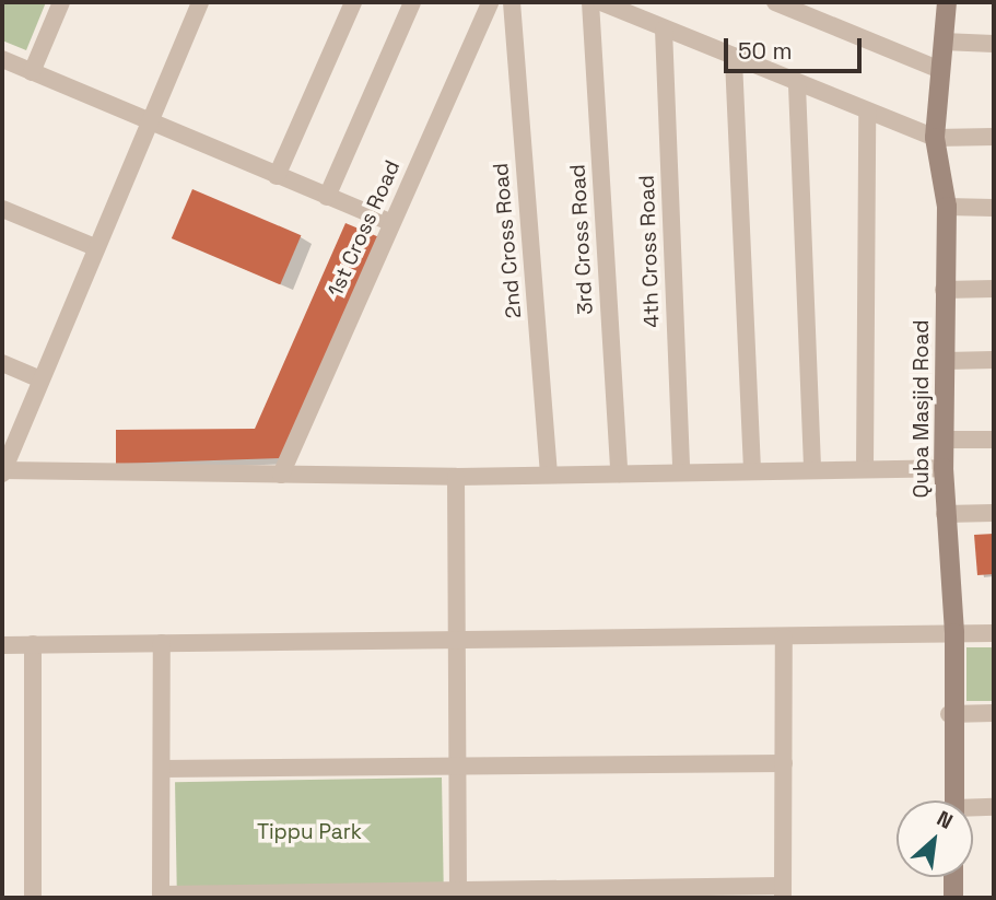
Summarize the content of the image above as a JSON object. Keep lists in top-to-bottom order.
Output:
{
  "streets": {
    "street": [
      "1st Cross Road",
      "3rd Cross Road",
      "2nd Cross Road",
      "4th Cross Road",
      "Quba Masjid Road"
    ]
  },
  "parks": ["Tippu Park"],
  "scale_bar": "50 m",
  "north": "top right"
}
